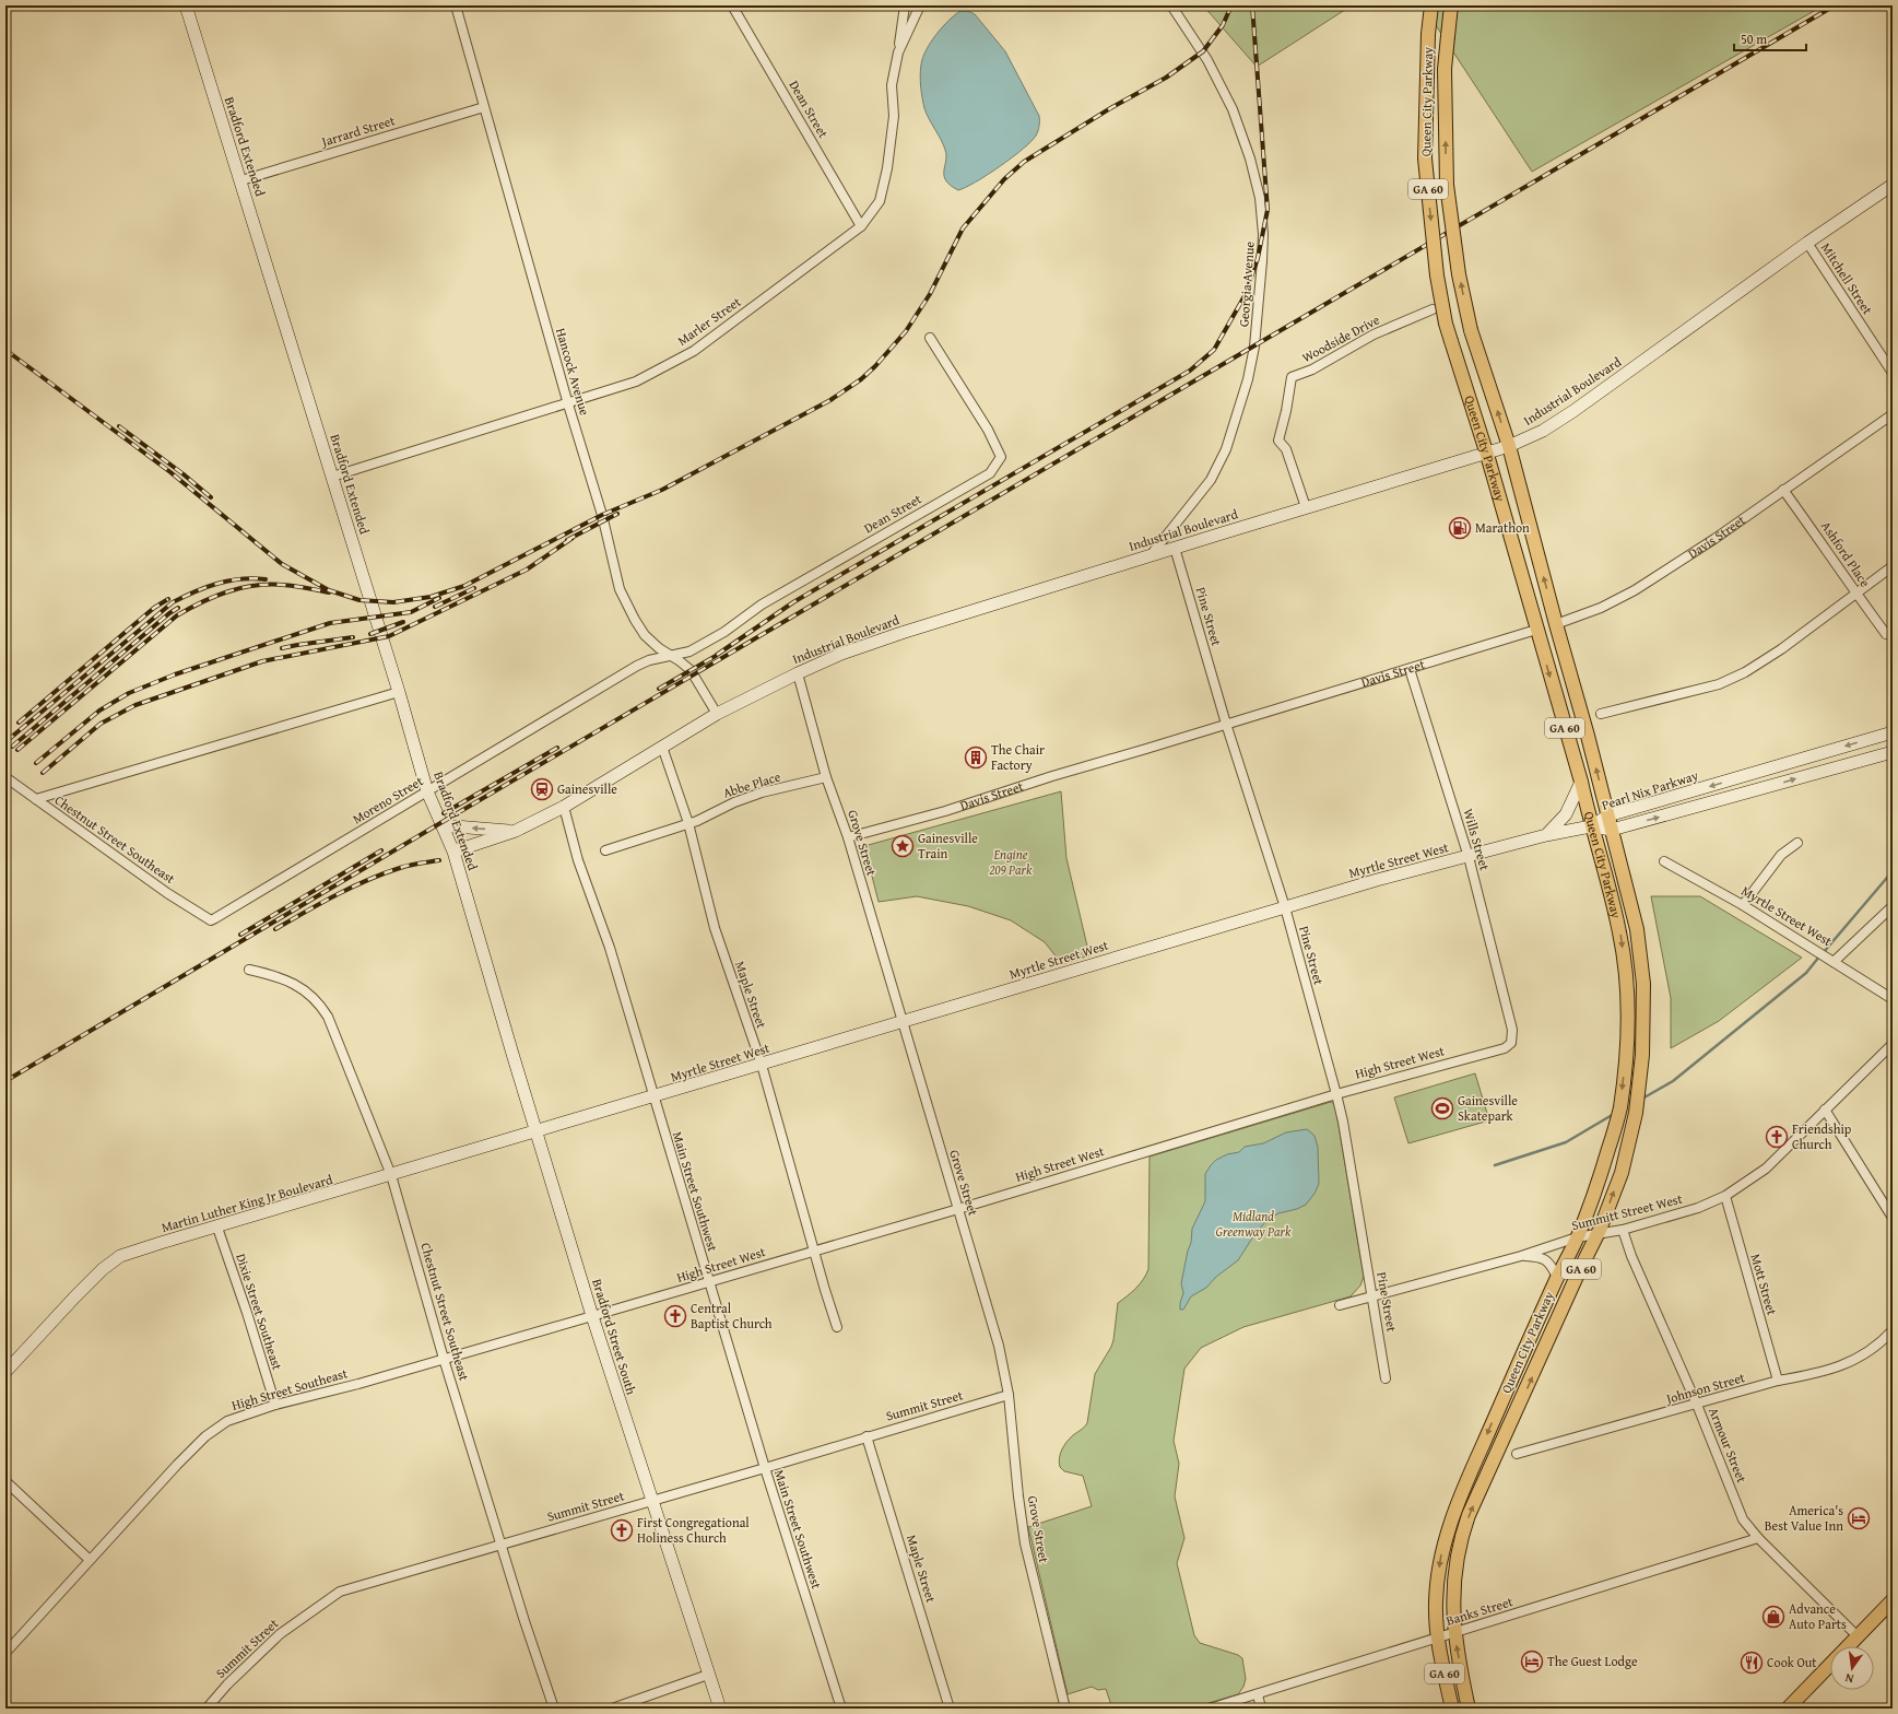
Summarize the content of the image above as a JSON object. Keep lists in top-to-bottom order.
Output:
{
  "streets": {
    "main road": ["Queen City Parkway", "GA 60", "Davis Street"],
    "street": [
      "Dean Street",
      "Jarrard Street",
      "Bradford Extended",
      "Mitchell Street",
      "Georgia Avenue",
      "Marler Street",
      "Woodside Drive",
      "Hancock Avenue",
      "Industrial Boulevard",
      "Ashford Place",
      "Pine Street",
      "Abbe Place",
      "Pearl Nix Parkway",
      "Moreno Street",
      "Chestnut Street Southeast",
      "Wills Street",
      "Grove Street",
      "Myrtle Street West",
      "Maple Street",
      "High Street West",
      "Main Street Southwest",
      "Martin Luther King Jr Boulevard",
      "Summitt Street West",
      "Mott Street",
      "Dixie Street Southeast",
      "Bradford Street South",
      "Johnson Street",
      "High Street Southeast",
      "Summit Street",
      "Armour Street",
      "Banks Street"
    ]
  },
  "crossings": [
    ["Queen City Parkway", "Industrial Boulevard"],
    ["Queen City Parkway", "Davis Street"],
    ["Queen City Parkway", "Pearl Nix Parkway"],
    ["Queen City Parkway", "Myrtle Street West"],
    ["Queen City Parkway", "Summitt Street West"],
    ["Queen City Parkway", "Banks Street"],
    ["Dean Street", "Marler Street"],
    ["Dean Street", "Hancock Avenue"],
    ["Dean Street", "Moreno Street"],
    ["Jarrard Street", "Bradford Extended"],
    ["Jarrard Street", "Hancock Avenue"],
    ["Bradford Extended", "Marler Street"],
    ["Bradford Extended", "Industrial Boulevard"],
    ["Bradford Extended", "Moreno Street"],
    ["Bradford Extended", "Bradford Street South"],
    ["Mitchell Street", "Industrial Boulevard"],
    ["Georgia Avenue", "Industrial Boulevard"],
    ["Marler Street", "Hancock Avenue"],
    ["Woodside Drive", "Industrial Boulevard"],
    ["Hancock Avenue", "Industrial Boulevard"],
    ["Hancock Avenue", "Moreno Street"],
    ["Industrial Boulevard", "Pine Street"],
    ["Industrial Boulevard", "Grove Street"],
    ["Industrial Boulevard", "Maple Street"],
    ["Industrial Boulevard", "Main Street Southwest"],
    ["Davis Street", "Ashford Place"],
    ["Davis Street", "Pine Street"],
    ["Davis Street", "Wills Street"],
    ["Davis Street", "Grove Street"],
    ["Pine Street", "Myrtle Street West"],
    ["Pine Street", "High Street West"],
    ["Pine Street", "Summitt Street West"],
    ["Abbe Place", "Grove Street"],
    ["Abbe Place", "Maple Street"],
    ["Pearl Nix Parkway", "Myrtle Street West"],
    ["Moreno Street", "Chestnut Street Southeast"],
    ["Chestnut Street Southeast", "Martin Luther King Jr Boulevard"],
    ["Chestnut Street Southeast", "High Street Southeast"],
    ["Chestnut Street Southeast", "Summit Street"],
    ["Wills Street", "Myrtle Street West"],
    ["Wills Street", "High Street West"],
    ["Grove Street", "Myrtle Street West"],
    ["Grove Street", "High Street West"],
    ["Grove Street", "Summit Street"],
    ["Myrtle Street West", "Maple Street"],
    ["Myrtle Street West", "Main Street Southwest"],
    ["Myrtle Street West", "Martin Luther King Jr Boulevard"],
    ["Myrtle Street West", "Bradford Street South"],
    ["Maple Street", "High Street West"],
    ["Maple Street", "Summit Street"],
    ["High Street West", "Main Street Southwest"],
    ["High Street West", "Bradford Street South"],
    ["High Street West", "High Street Southeast"],
    ["Main Street Southwest", "Summit Street"],
    ["Martin Luther King Jr Boulevard", "Dixie Street Southeast"],
    ["Martin Luther King Jr Boulevard", "Bradford Street South"],
    ["Summitt Street West", "Mott Street"],
    ["Summitt Street West", "Armour Street"],
    ["Mott Street", "Johnson Street"],
    ["Dixie Street Southeast", "High Street Southeast"],
    ["Bradford Street South", "High Street Southeast"],
    ["Bradford Street South", "Summit Street"],
    ["Johnson Street", "Armour Street"],
    ["Armour Street", "Banks Street"]
  ],
  "parks": ["Engine 209 Park", "Midland Greenway Park"],
  "places": {
    "fuel station": ["Marathon"],
    "building": ["The Chair Factory"],
    "station": ["Gainesville"],
    "place": ["Gainesville Train"],
    "sports": ["Gainesville Skatepark"],
    "church": ["Friendship Church", "Central Baptist Church", "First Congregational Holiness Church"],
    "hotel": ["America's Best Value Inn", "The Guest Lodge"],
    "shop": ["Advance Auto Parts"],
    "restaurant": ["Cook Out"]
  },
  "scale_bar": "50 m",
  "north": "bottom"
}
